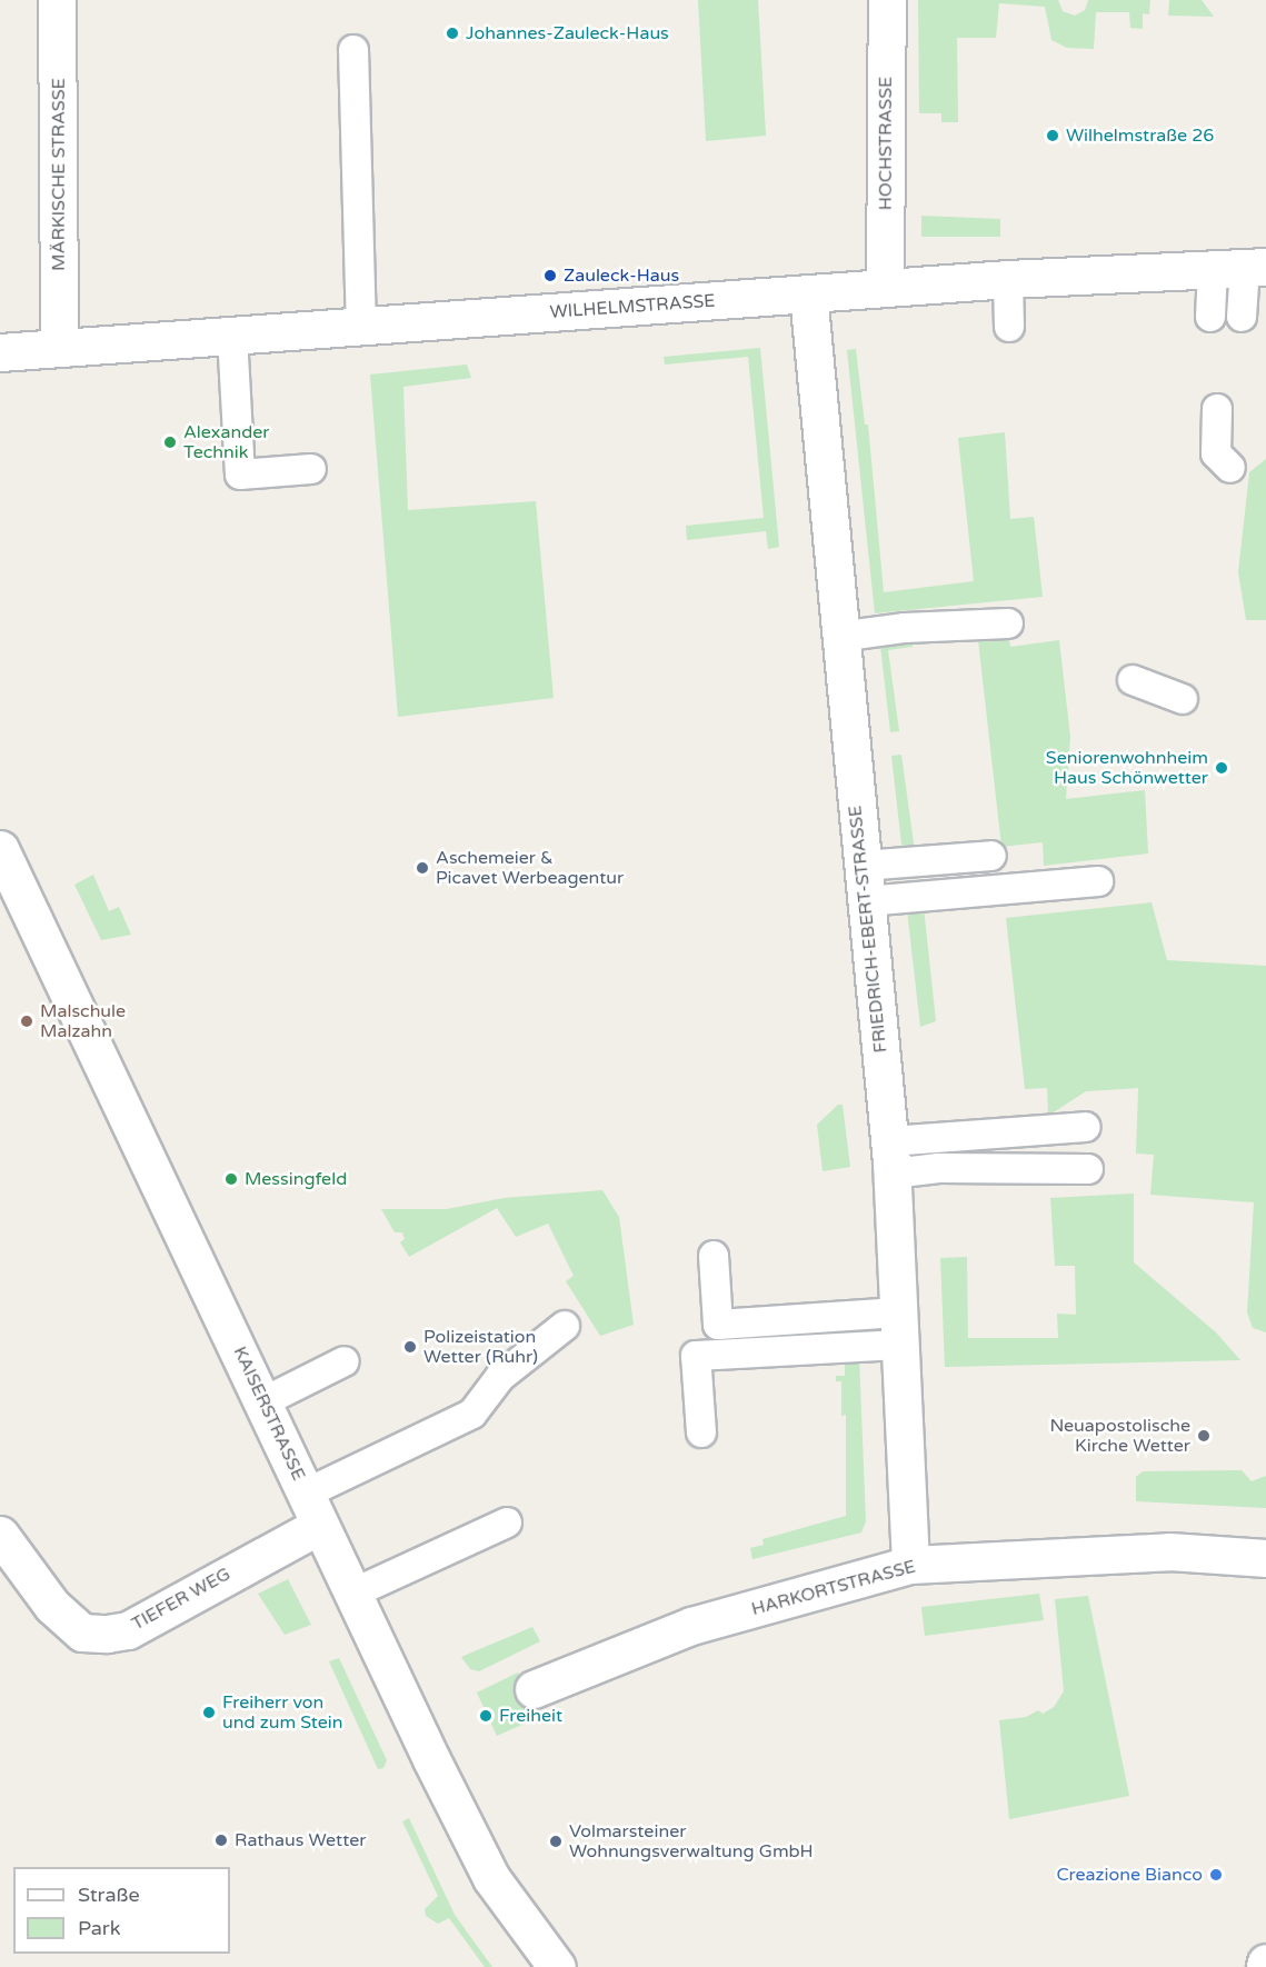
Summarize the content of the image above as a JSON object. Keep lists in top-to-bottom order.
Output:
{
  "streets": {
    "street": [
      "HOCHSTRASSE",
      "MÄRKISCHE STRASSE",
      "WILHELMSTRASSE",
      "FRIEDRICH-EBERT-STRASSE",
      "KAISERSTRASSE",
      "HARKORTSTRASSE",
      "TIEFER WEG"
    ]
  },
  "crossings": [
    ["HOCHSTRASSE", "WILHELMSTRASSE"],
    ["MÄRKISCHE STRASSE", "WILHELMSTRASSE"],
    ["WILHELMSTRASSE", "FRIEDRICH-EBERT-STRASSE"],
    ["FRIEDRICH-EBERT-STRASSE", "HARKORTSTRASSE"],
    ["KAISERSTRASSE", "TIEFER WEG"]
  ],
  "places": [
    "Johannes-Zauleck-Haus",
    "Wilhelmstraße 26",
    "Zauleck-Haus",
    "Alexander Technik",
    "Seniorenwohnheim Haus Schönwetter",
    "Aschemeier & Picavet Werbeagentur",
    "Malschule Malzahn",
    "Messingfeld",
    "Polizeistation Wetter (Ruhr)",
    "Neuapostolische Kirche Wetter",
    "Freiherr von und zum Stein",
    "Freiheit",
    "Rathaus Wetter",
    "Volmarsteiner Wohnungsverwaltung GmbH",
    "Creazione Bianco"
  ],
  "legend": ["Straße", "Park"]
}
